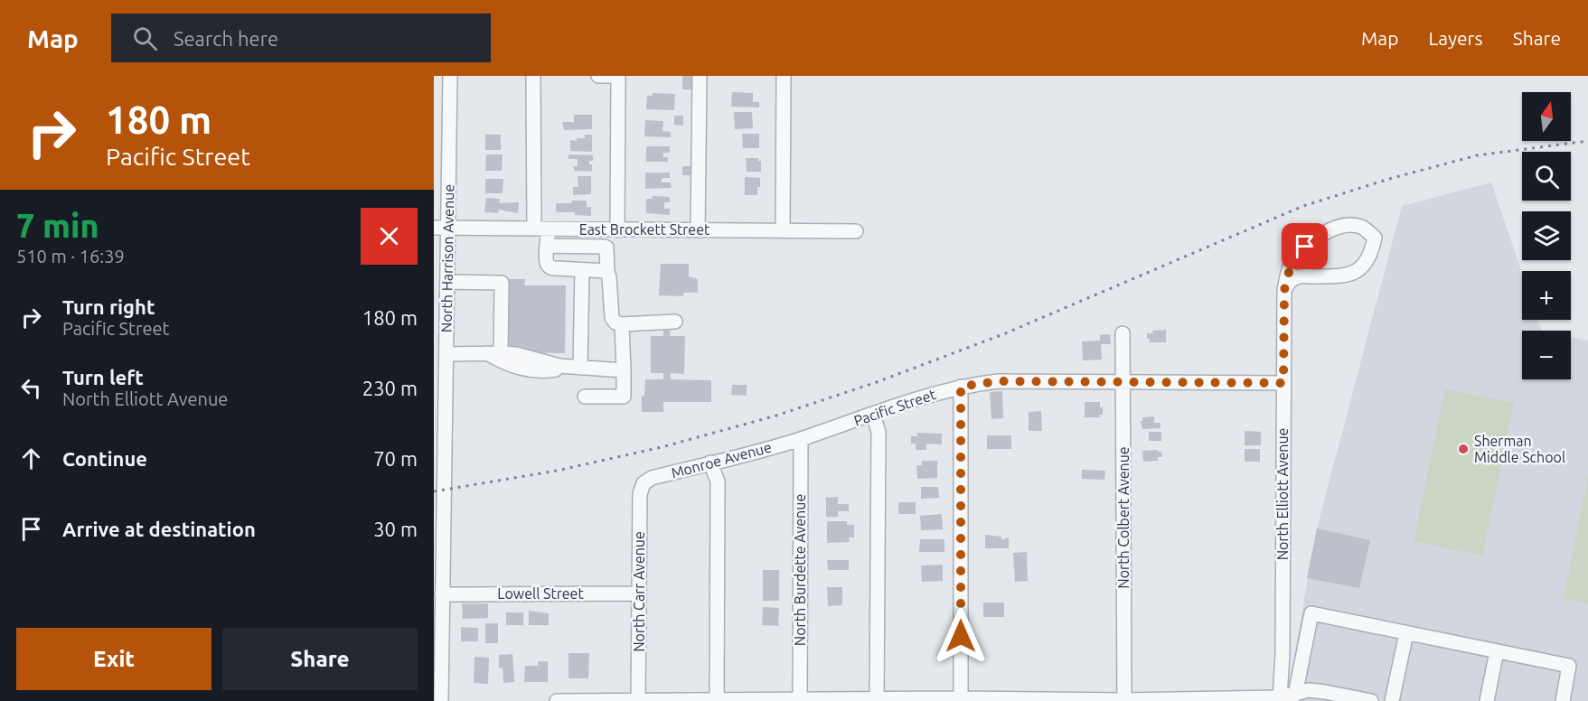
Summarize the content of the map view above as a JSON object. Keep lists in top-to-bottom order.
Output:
{
  "streets": {
    "street": [
      "East Brockett Street",
      "North Harrison Avenue",
      "Pacific Street",
      "Monroe Avenue",
      "North Elliott Avenue",
      "North Colbert Avenue",
      "North Burdette Avenue",
      "North Carr Avenue",
      "Lowell Street"
    ]
  },
  "crossings": [
    ["East Brockett Street", "North Harrison Avenue"],
    ["North Harrison Avenue", "Lowell Street"],
    ["Pacific Street", "Monroe Avenue"],
    ["Pacific Street", "North Elliott Avenue"],
    ["Pacific Street", "North Colbert Avenue"],
    ["Pacific Street", "North Burdette Avenue"],
    ["Monroe Avenue", "North Burdette Avenue"],
    ["Monroe Avenue", "North Carr Avenue"],
    ["North Carr Avenue", "Lowell Street"]
  ],
  "places": ["Sherman Middle School"],
  "north": "top",
  "page": {
    "header": "Map",
    "search": "Search here",
    "nav": ["Map", "Layers", "Share"],
    "turn": ["180 m", "Pacific Street"],
    "map_buttons": ["+", "−"],
    "heading": ["7 min", "510 m · 16:39"],
    "list": [
      {
        "name": "Turn right",
        "note": "Pacific Street",
        "value": "180 m"
      },
      {
        "name": "Turn left",
        "note": "North Elliott Avenue",
        "value": "230 m"
      },
      {
        "name": "Continue",
        "value": "70 m"
      },
      {
        "name": "Arrive at destination",
        "value": "30 m"
      }
    ],
    "buttons": ["Exit", "Share"]
  }
}
